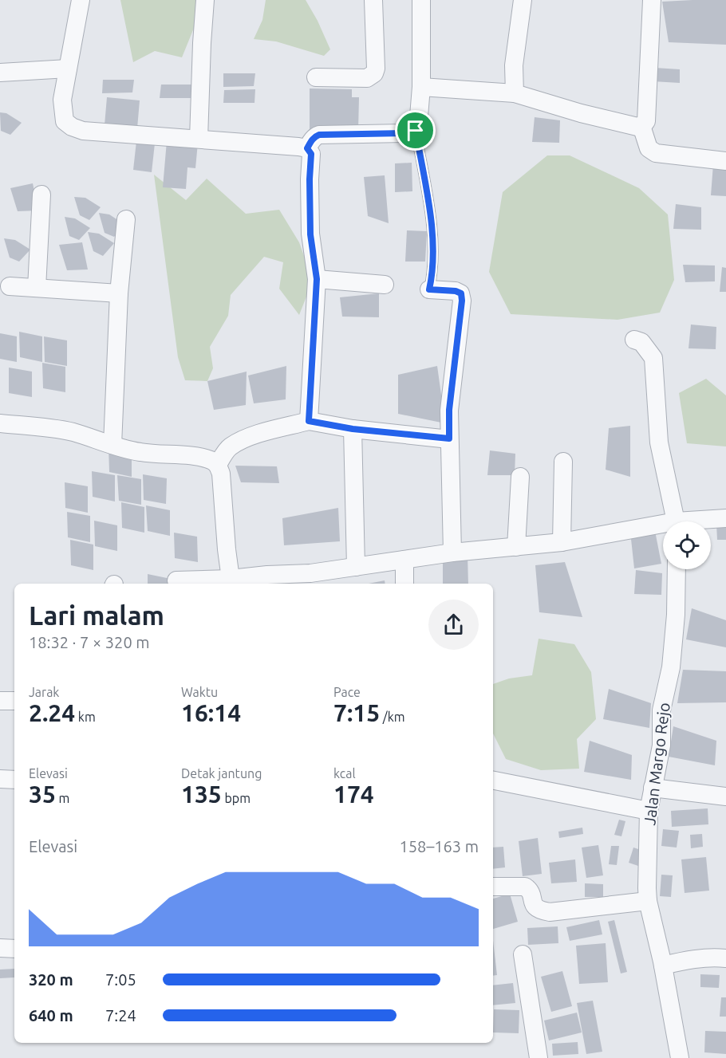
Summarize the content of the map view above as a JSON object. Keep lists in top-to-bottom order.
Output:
{
  "streets": {
    "street": ["Jalan Margo Rejo"]
  },
  "page": {
    "heading": ["Lari malam", "18:32 · 7 × 320 m"],
    "stats": [
      ["Jarak", "2.24 km"],
      ["Waktu", "16:14"],
      ["Pace", "7:15 /km"],
      ["Elevasi", "35 m"],
      ["Detak jantung", "135 bpm"],
      ["kcal", "174"]
    ],
    "chart": ["Elevasi", "158–163 m"],
    "list": [
      {
        "name": "320 m",
        "note": "7:05"
      },
      {
        "name": "640 m",
        "note": "7:24"
      }
    ]
  }
}
